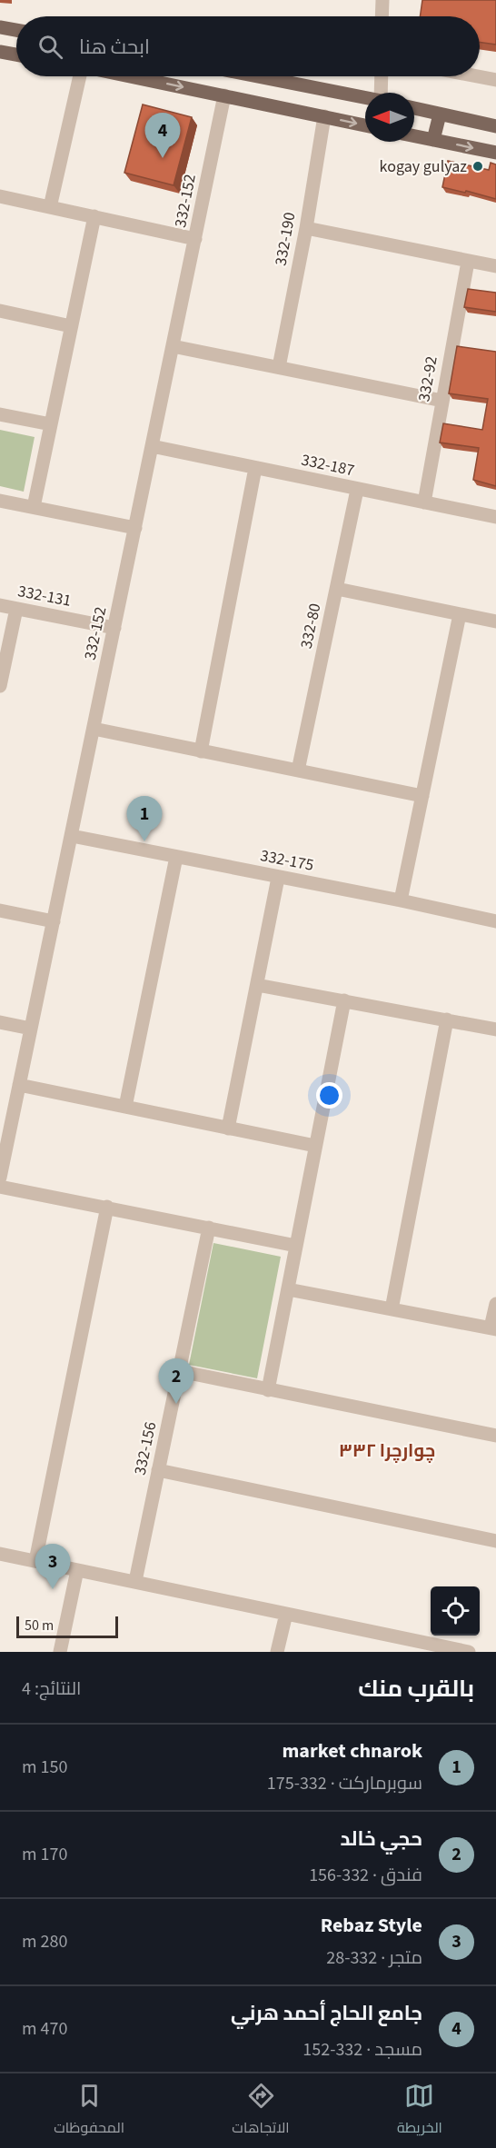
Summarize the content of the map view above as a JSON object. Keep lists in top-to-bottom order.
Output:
{
  "streets": {
    "street": [
      "332-152",
      "332-190",
      "332-92",
      "332-187",
      "332-131",
      "332-80",
      "332-175",
      "332-156"
    ]
  },
  "crossings": [
    ["332-152", "332-187"],
    ["332-152", "332-131"],
    ["332-152", "332-175"],
    ["332-92", "332-187"],
    ["332-187", "332-80"]
  ],
  "districts": ["چوارچرا ٣٣٢"],
  "places": ["kogay gulyaz"],
  "scale_bar": "50 m",
  "north": "left",
  "page": {
    "search": "ابحث هنا",
    "pins": [
      "4",
      "1",
      "2",
      "3"
    ],
    "scale": "50 m",
    "heading": ["بالقرب منك", "النتائج: 4"],
    "list": [
      {
        "mark": "1",
        "name": "market chnarok",
        "note": "سوبرماركت · 332-175",
        "value": "150 m"
      },
      {
        "mark": "2",
        "name": "حجي خالد",
        "note": "فندق · 332-156",
        "value": "170 m"
      },
      {
        "mark": "3",
        "name": "Rebaz Style",
        "note": "متجر · 332-28",
        "value": "280 m"
      },
      {
        "mark": "4",
        "name": "جامع الحاج أحمد هرني",
        "note": "مسجد · 332-152",
        "value": "470 m"
      }
    ],
    "nav": ["الخريطة", "الاتجاهات", "المحفوظات"]
  }
}
